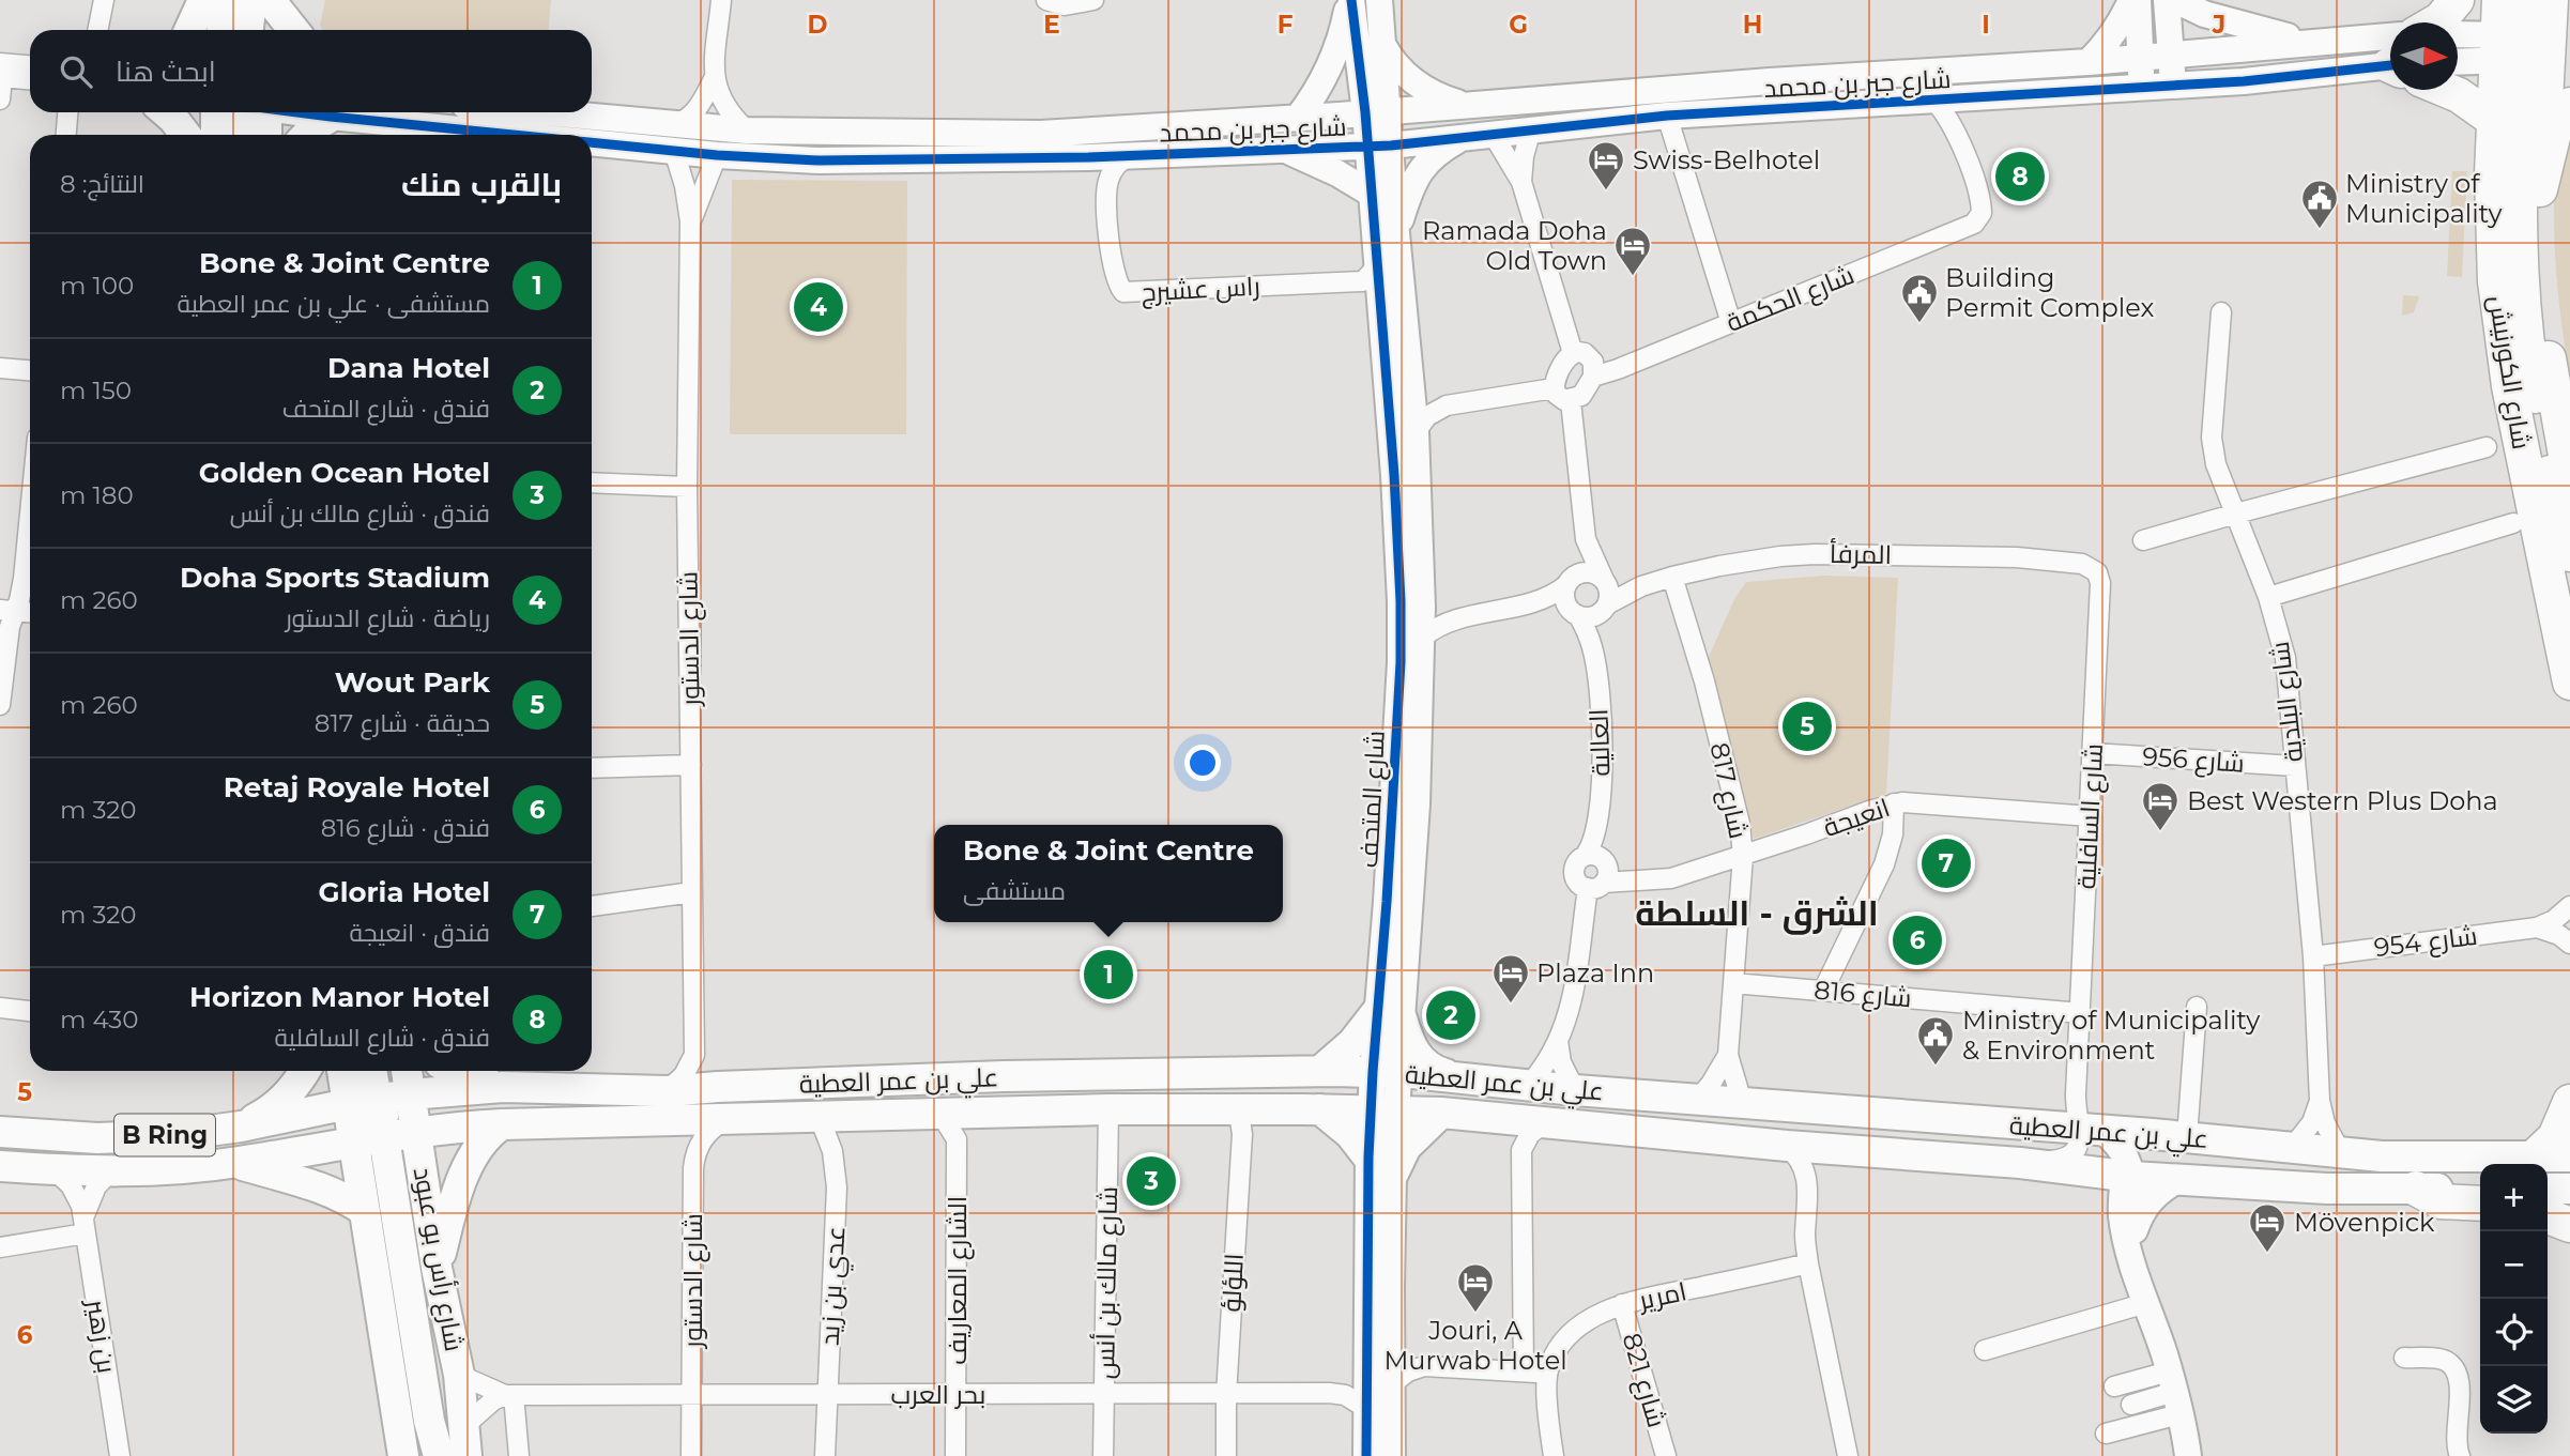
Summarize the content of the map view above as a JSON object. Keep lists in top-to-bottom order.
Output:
{
  "streets": {
    "highway": ["شارع الكورنيش"],
    "main road": ["علي بن عمر العطية", "B Ring", "شارع رأس بو عبود"],
    "street": [
      "شارع جبر بن محمد",
      "راس عشيرج",
      "شارع الحكمة",
      "المرفأ",
      "شارع الدستور",
      "شارع البلدية",
      "العالية",
      "شارع 956",
      "شارع 817",
      "شارع المتحف",
      "شارع السافلية",
      "انعيجة",
      "شارع 954",
      "شارع 816",
      "الشارع المعاريف",
      "شارع مالك بن أنس",
      "اللؤلؤ",
      "عدي بن زيد",
      "امرير",
      "بن زهير",
      "شارع 821",
      "بحر العرب"
    ]
  },
  "crossings": [
    ["شارع جبر بن محمد", "راس عشيرج"],
    ["شارع جبر بن محمد", "شارع الدستور"],
    ["شارع جبر بن محمد", "شارع المتحف"],
    ["راس عشيرج", "شارع المتحف"],
    ["المرفأ", "العالية"],
    ["المرفأ", "شارع 817"],
    ["المرفأ", "شارع السافلية"],
    ["شارع الدستور", "علي بن عمر العطية"],
    ["شارع الدستور", "بحر العرب"],
    ["شارع البلدية", "شارع 956"],
    ["شارع البلدية", "شارع 954"],
    ["شارع البلدية", "علي بن عمر العطية"],
    ["العالية", "انعيجة"],
    ["العالية", "علي بن عمر العطية"],
    ["شارع 956", "شارع السافلية"],
    ["شارع 817", "انعيجة"],
    ["شارع 817", "شارع 816"],
    ["شارع 817", "علي بن عمر العطية"],
    ["شارع المتحف", "علي بن عمر العطية"],
    ["شارع المتحف", "بحر العرب"],
    ["شارع السافلية", "انعيجة"],
    ["شارع السافلية", "شارع 816"],
    ["شارع السافلية", "علي بن عمر العطية"],
    ["علي بن عمر العطية", "B Ring"],
    ["علي بن عمر العطية", "شارع رأس بو عبود"],
    ["علي بن عمر العطية", "الشارع المعاريف"],
    ["علي بن عمر العطية", "شارع مالك بن أنس"],
    ["علي بن عمر العطية", "اللؤلؤ"],
    ["علي بن عمر العطية", "عدي بن زيد"],
    ["B Ring", "شارع رأس بو عبود"],
    ["B Ring", "بن زهير"],
    ["شارع رأس بو عبود", "بحر العرب"],
    ["الشارع المعاريف", "بحر العرب"],
    ["شارع مالك بن أنس", "بحر العرب"],
    ["اللؤلؤ", "بحر العرب"],
    ["عدي بن زيد", "بحر العرب"],
    ["امرير", "شارع 821"]
  ],
  "districts": ["الشرق - السلطة"],
  "places": {
    "hotel": [
      "Swiss-Belhotel",
      "Ramada Doha Old Town",
      "Best Western Plus Doha",
      "Plaza Inn",
      "Mövenpick",
      "Jouri, A Murwab Hotel"
    ],
    "public building": ["Ministry of Municipality", "Building Permit Complex", "Ministry of Municipality & Environment"]
  },
  "north": "right",
  "page": {
    "search": "ابحث هنا",
    "heading": ["بالقرب منك", "النتائج: 8"],
    "pins": [
      "8",
      "4",
      "5",
      "7",
      "6",
      "1",
      "2",
      "3"
    ],
    "list": [
      {
        "mark": "1",
        "name": "Bone & Joint Centre",
        "note": "مستشفى · علي بن عمر العطية",
        "value": "100 m"
      },
      {
        "mark": "2",
        "name": "Dana Hotel",
        "note": "فندق · شارع المتحف",
        "value": "150 m"
      },
      {
        "mark": "3",
        "name": "Golden Ocean Hotel",
        "note": "فندق · شارع مالك بن أنس",
        "value": "180 m"
      },
      {
        "mark": "4",
        "name": "Doha Sports Stadium",
        "note": "رياضة · شارع الدستور",
        "value": "260 m"
      },
      {
        "mark": "5",
        "name": "Wout Park",
        "note": "حديقة · شارع 817",
        "value": "260 m"
      },
      {
        "mark": "6",
        "name": "Retaj Royale Hotel",
        "note": "فندق · شارع 816",
        "value": "320 m"
      },
      {
        "mark": "7",
        "name": "Gloria Hotel",
        "note": "فندق · انعيجة",
        "value": "320 m"
      },
      {
        "mark": "8",
        "name": "Horizon Manor Hotel",
        "note": "فندق · شارع السافلية",
        "value": "430 m"
      }
    ],
    "popup": ["Bone & Joint Centre", "مستشفى"],
    "map_buttons": ["+", "−"]
  },
  "grid": {
    "columns": [
      "D",
      "E",
      "F",
      "G",
      "H",
      "I",
      "J"
    ],
    "rows": ["5", "6"]
  }
}
